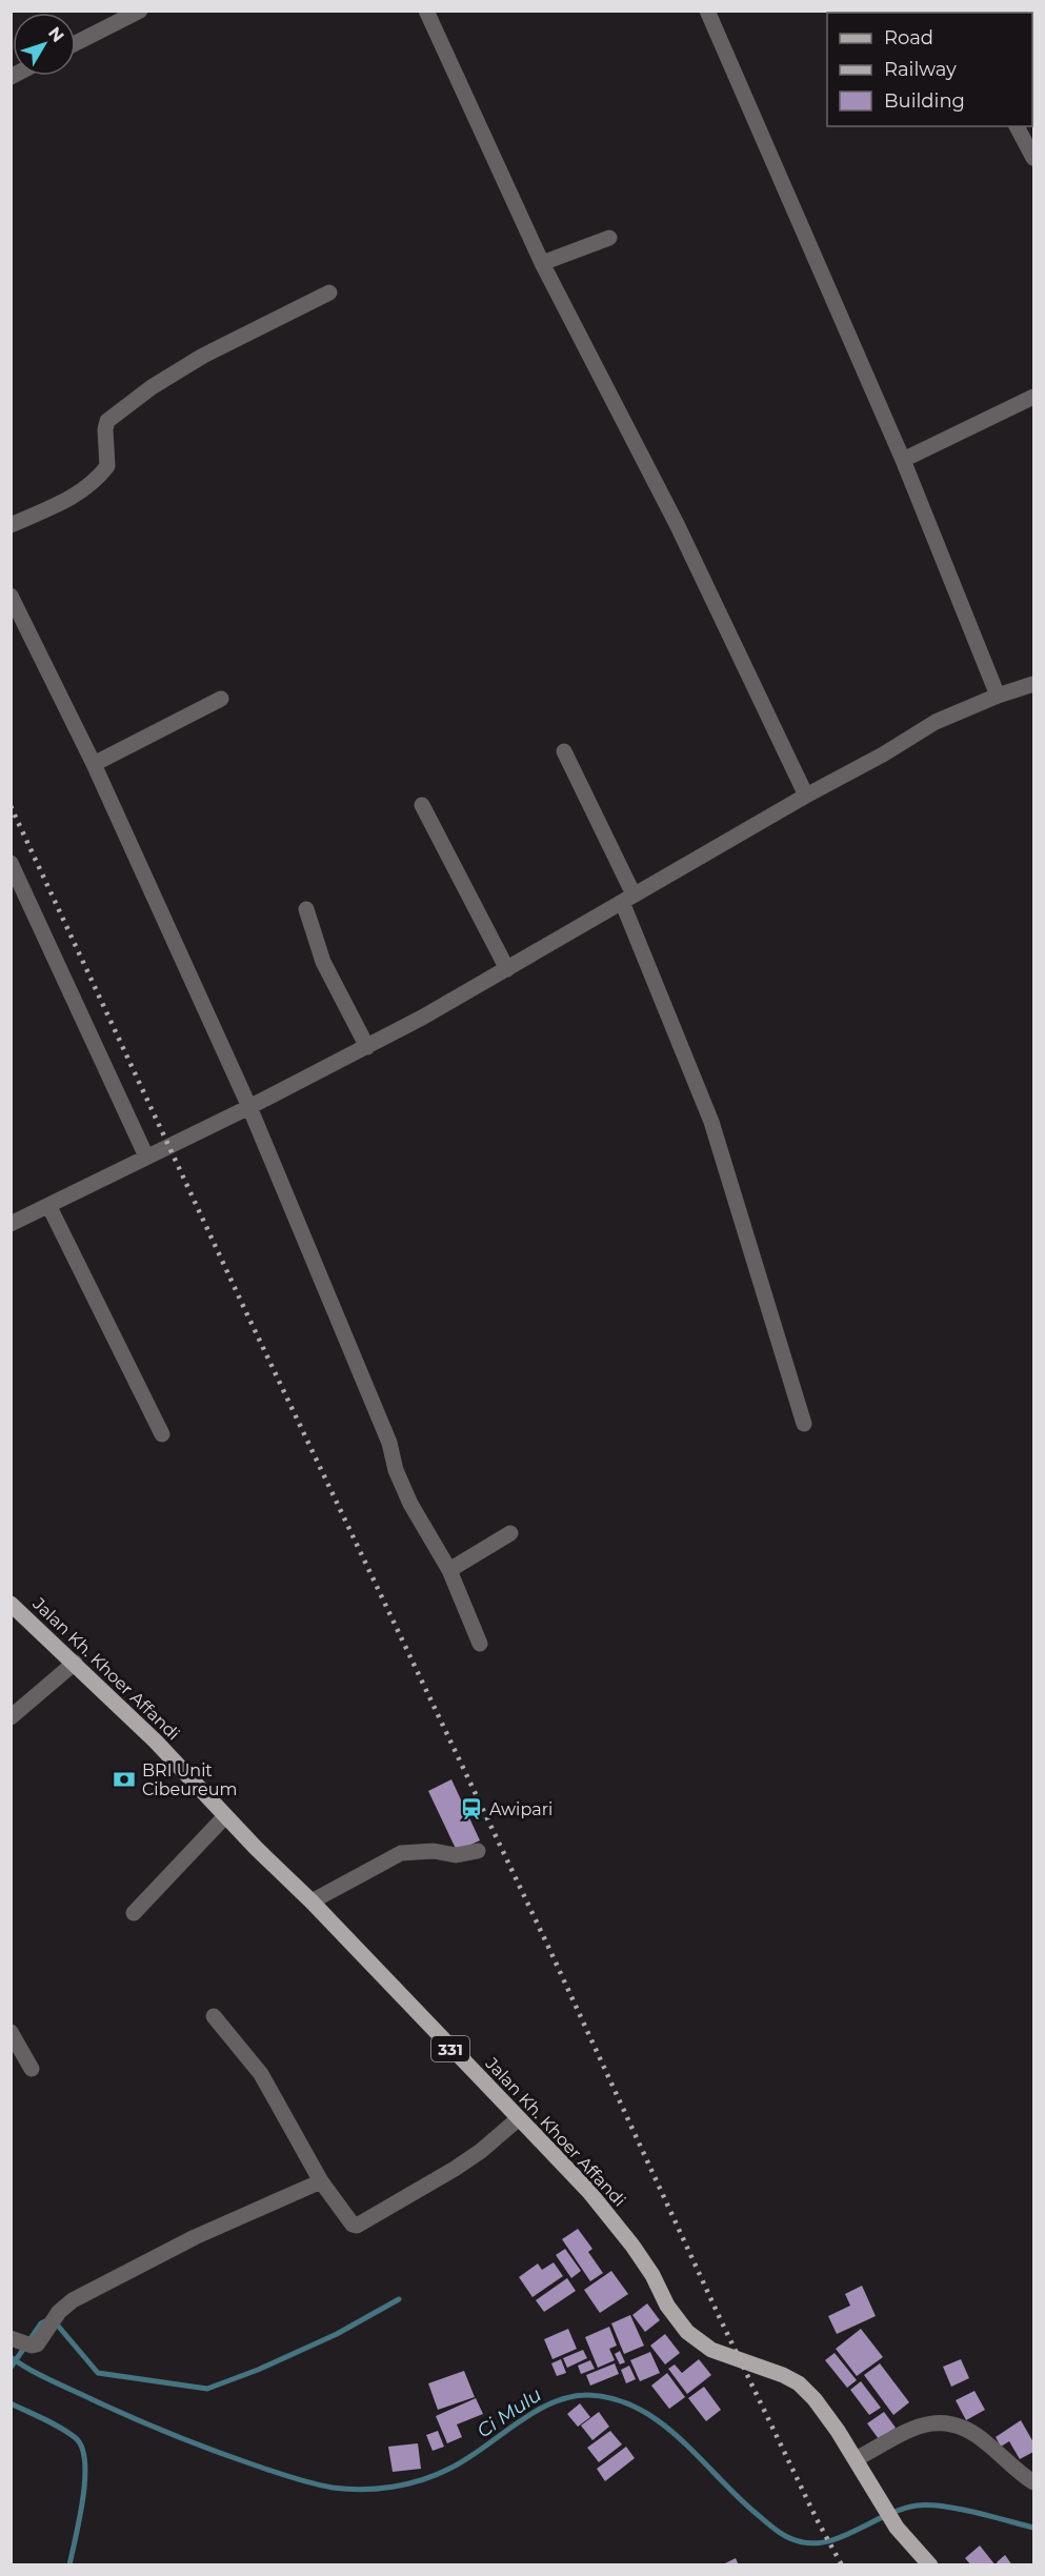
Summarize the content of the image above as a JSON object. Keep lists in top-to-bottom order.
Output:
{
  "streets": {
    "main road": ["Jalan Kh. Khoer Affandi", "331"]
  },
  "water": ["Ci Mulu"],
  "places": {
    "bank": ["BRI Unit Cibeureum"],
    "station": ["Awipari"]
  },
  "legend": ["Road", "Railway", "Building"],
  "north": "top right"
}
